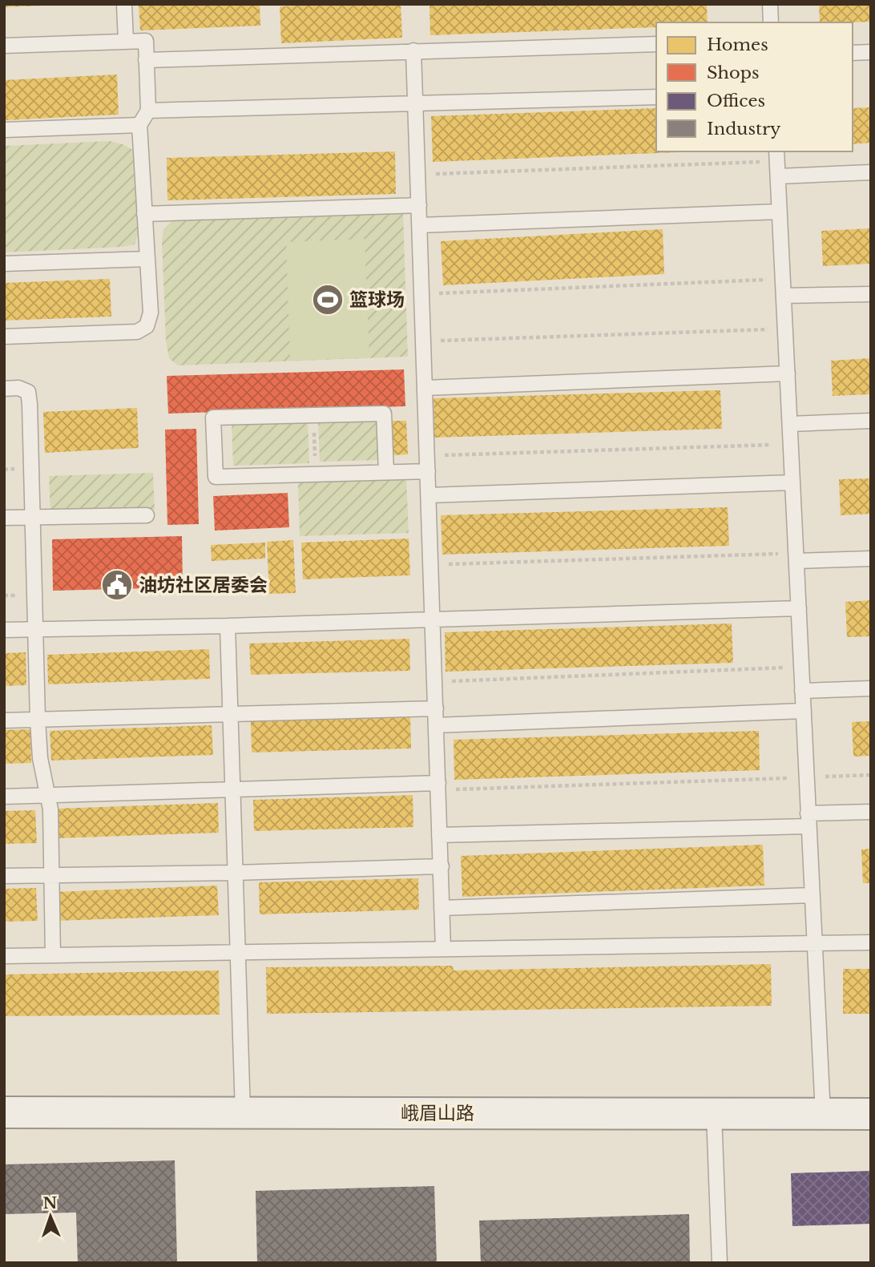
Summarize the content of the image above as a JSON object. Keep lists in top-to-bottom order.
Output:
{
  "streets": {
    "street": ["峨眉山路"]
  },
  "places": {
    "sports": ["篮球场"],
    "public building": ["油坊社区居委会"]
  },
  "legend": [
    "Homes",
    "Shops",
    "Offices",
    "Industry"
  ],
  "north": "top"
}
